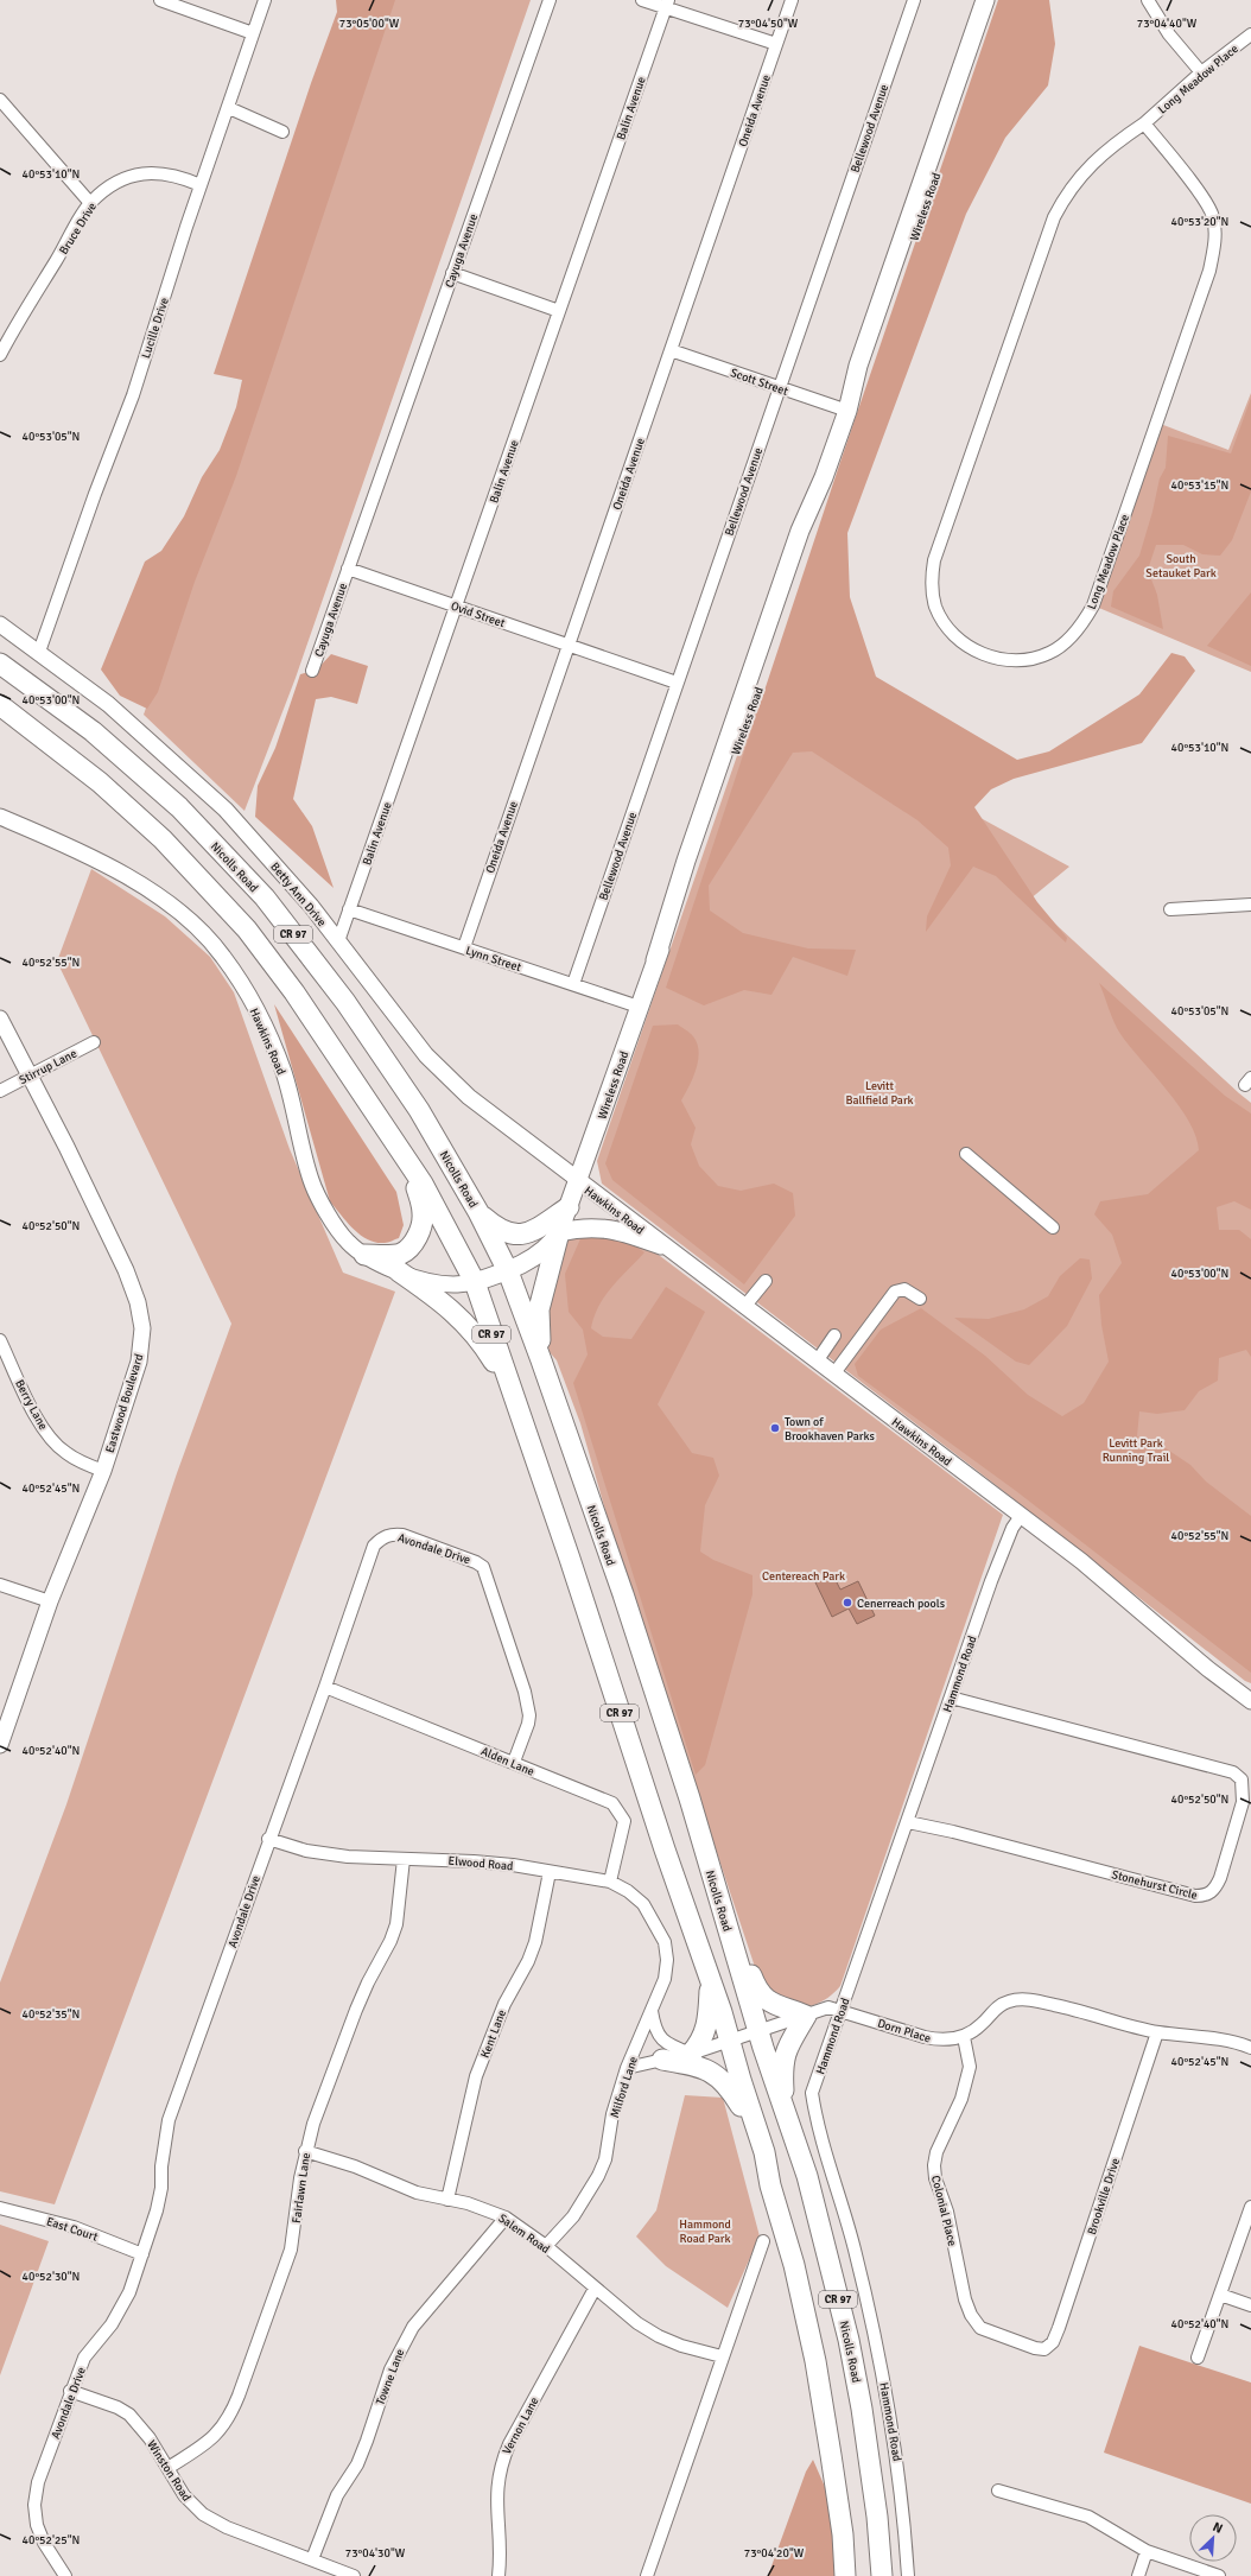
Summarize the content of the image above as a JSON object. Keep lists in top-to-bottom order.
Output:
{
  "streets": {
    "highway": ["Nicolls Road", "CR 97"],
    "main road": ["Wireless Road", "Hawkins Road"],
    "street": [
      "Long Meadow Place",
      "Balin Avenue",
      "Oneida Avenue",
      "Bellewood Avenue",
      "Bruce Drive",
      "Cayuga Avenue",
      "Lucille Drive",
      "Scott Street",
      "Ovid Street",
      "Betty Ann Drive",
      "Lynn Street",
      "Stirrup Lane",
      "Eastwood Boulevard",
      "Berry Lane",
      "Avondale Drive",
      "Hammond Road",
      "Alden Lane",
      "Elwood Road",
      "Stonehurst Circle",
      "Dorn Place",
      "Kent Lane",
      "Milford Lane",
      "Fairlawn Lane",
      "Brookville Drive",
      "Colonial Place",
      "East Court",
      "Salem Road",
      "Towne Lane",
      "Vernon Lane",
      "Winston Road"
    ]
  },
  "crossings": [
    ["Balin Avenue", "Ovid Street"],
    ["Balin Avenue", "Betty Ann Drive"],
    ["Balin Avenue", "Lynn Street"],
    ["Oneida Avenue", "Scott Street"],
    ["Oneida Avenue", "Ovid Street"],
    ["Oneida Avenue", "Lynn Street"],
    ["Bellewood Avenue", "Scott Street"],
    ["Bellewood Avenue", "Ovid Street"],
    ["Bellewood Avenue", "Lynn Street"],
    ["Wireless Road", "Scott Street"],
    ["Wireless Road", "Betty Ann Drive"],
    ["Wireless Road", "Lynn Street"],
    ["Wireless Road", "Hawkins Road"],
    ["Bruce Drive", "Lucille Drive"],
    ["Cayuga Avenue", "Ovid Street"],
    ["Lucille Drive", "Betty Ann Drive"],
    ["Nicolls Road", "Hawkins Road"],
    ["Nicolls Road", "Dorn Place"],
    ["Betty Ann Drive", "Hawkins Road"],
    ["CR 97", "Hawkins Road"],
    ["CR 97", "Dorn Place"],
    ["Hawkins Road", "Hammond Road"],
    ["Stirrup Lane", "Eastwood Boulevard"],
    ["Eastwood Boulevard", "Berry Lane"],
    ["Avondale Drive", "Alden Lane"],
    ["Avondale Drive", "Elwood Road"],
    ["Avondale Drive", "East Court"],
    ["Avondale Drive", "Winston Road"],
    ["Hammond Road", "Stonehurst Circle"],
    ["Hammond Road", "Dorn Place"],
    ["Alden Lane", "Elwood Road"],
    ["Elwood Road", "Kent Lane"],
    ["Elwood Road", "Milford Lane"],
    ["Elwood Road", "Fairlawn Lane"],
    ["Dorn Place", "Milford Lane"],
    ["Dorn Place", "Brookville Drive"],
    ["Dorn Place", "Colonial Place"],
    ["Kent Lane", "Salem Road"],
    ["Milford Lane", "Salem Road"],
    ["Fairlawn Lane", "Salem Road"],
    ["Fairlawn Lane", "Winston Road"],
    ["Brookville Drive", "Colonial Place"],
    ["Salem Road", "Towne Lane"],
    ["Salem Road", "Vernon Lane"],
    ["Towne Lane", "Winston Road"]
  ],
  "parks": [
    "South Setauket Park",
    "Levitt Ballfield Park",
    "Levitt Park Running Trail",
    "Centereach Park",
    "Hammond Road Park"
  ],
  "places": ["Town of Brookhaven Parks", "Cenerreach pools"],
  "north": "top right",
  "coordinates": [
    "73°05'00\"W",
    "73°04'50\"W",
    "73°04'40\"W",
    "40°53'10\"N",
    "40°53'20\"N",
    "40°53'05\"N",
    "40°53'15\"N",
    "40°53'00\"N",
    "40°52'55\"N",
    "40°52'50\"N",
    "40°52'45\"N",
    "40°52'40\"N",
    "40°52'35\"N",
    "40°52'30\"N",
    "40°52'25\"N",
    "73°04'30\"W",
    "73°04'20\"W"
  ]
}
